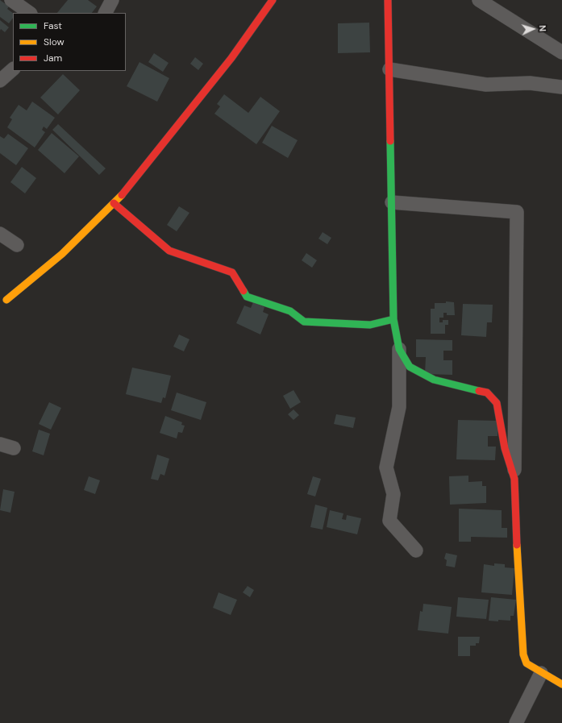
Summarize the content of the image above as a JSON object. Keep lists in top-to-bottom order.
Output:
{
  "legend": ["Fast", "Slow", "Jam"],
  "north": "right"
}
